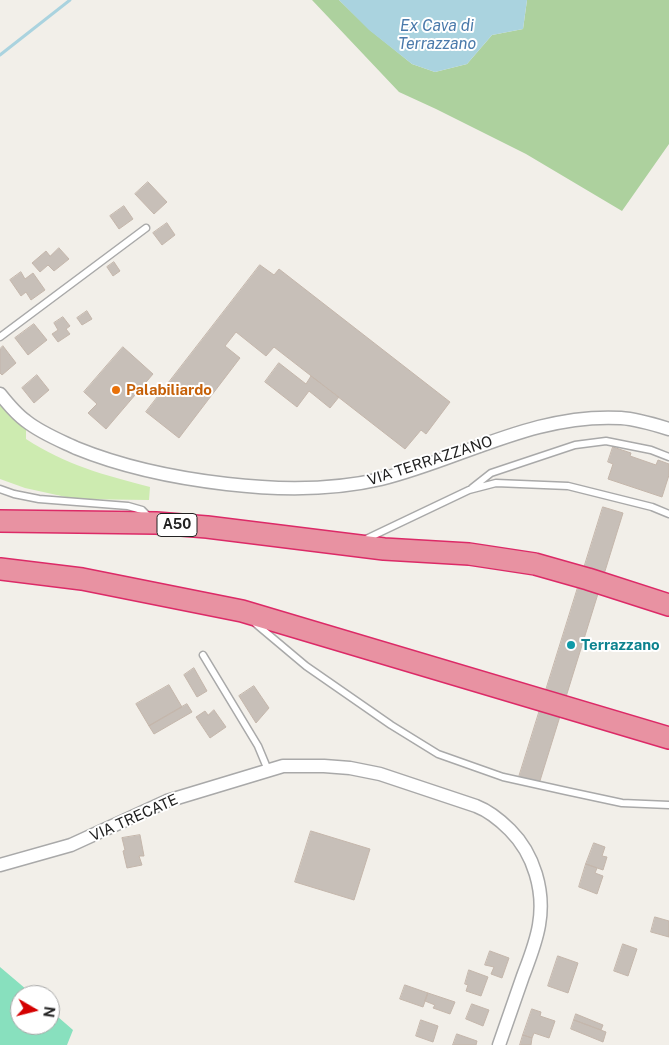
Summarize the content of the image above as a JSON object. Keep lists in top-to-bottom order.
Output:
{
  "streets": {
    "highway": ["A50"],
    "street": ["VIA TERRAZZANO", "VIA TRECATE"]
  },
  "water": ["Ex Cava di Terrazzano"],
  "places": ["Palabiliardo", "Terrazzano"],
  "north": "right"
}
